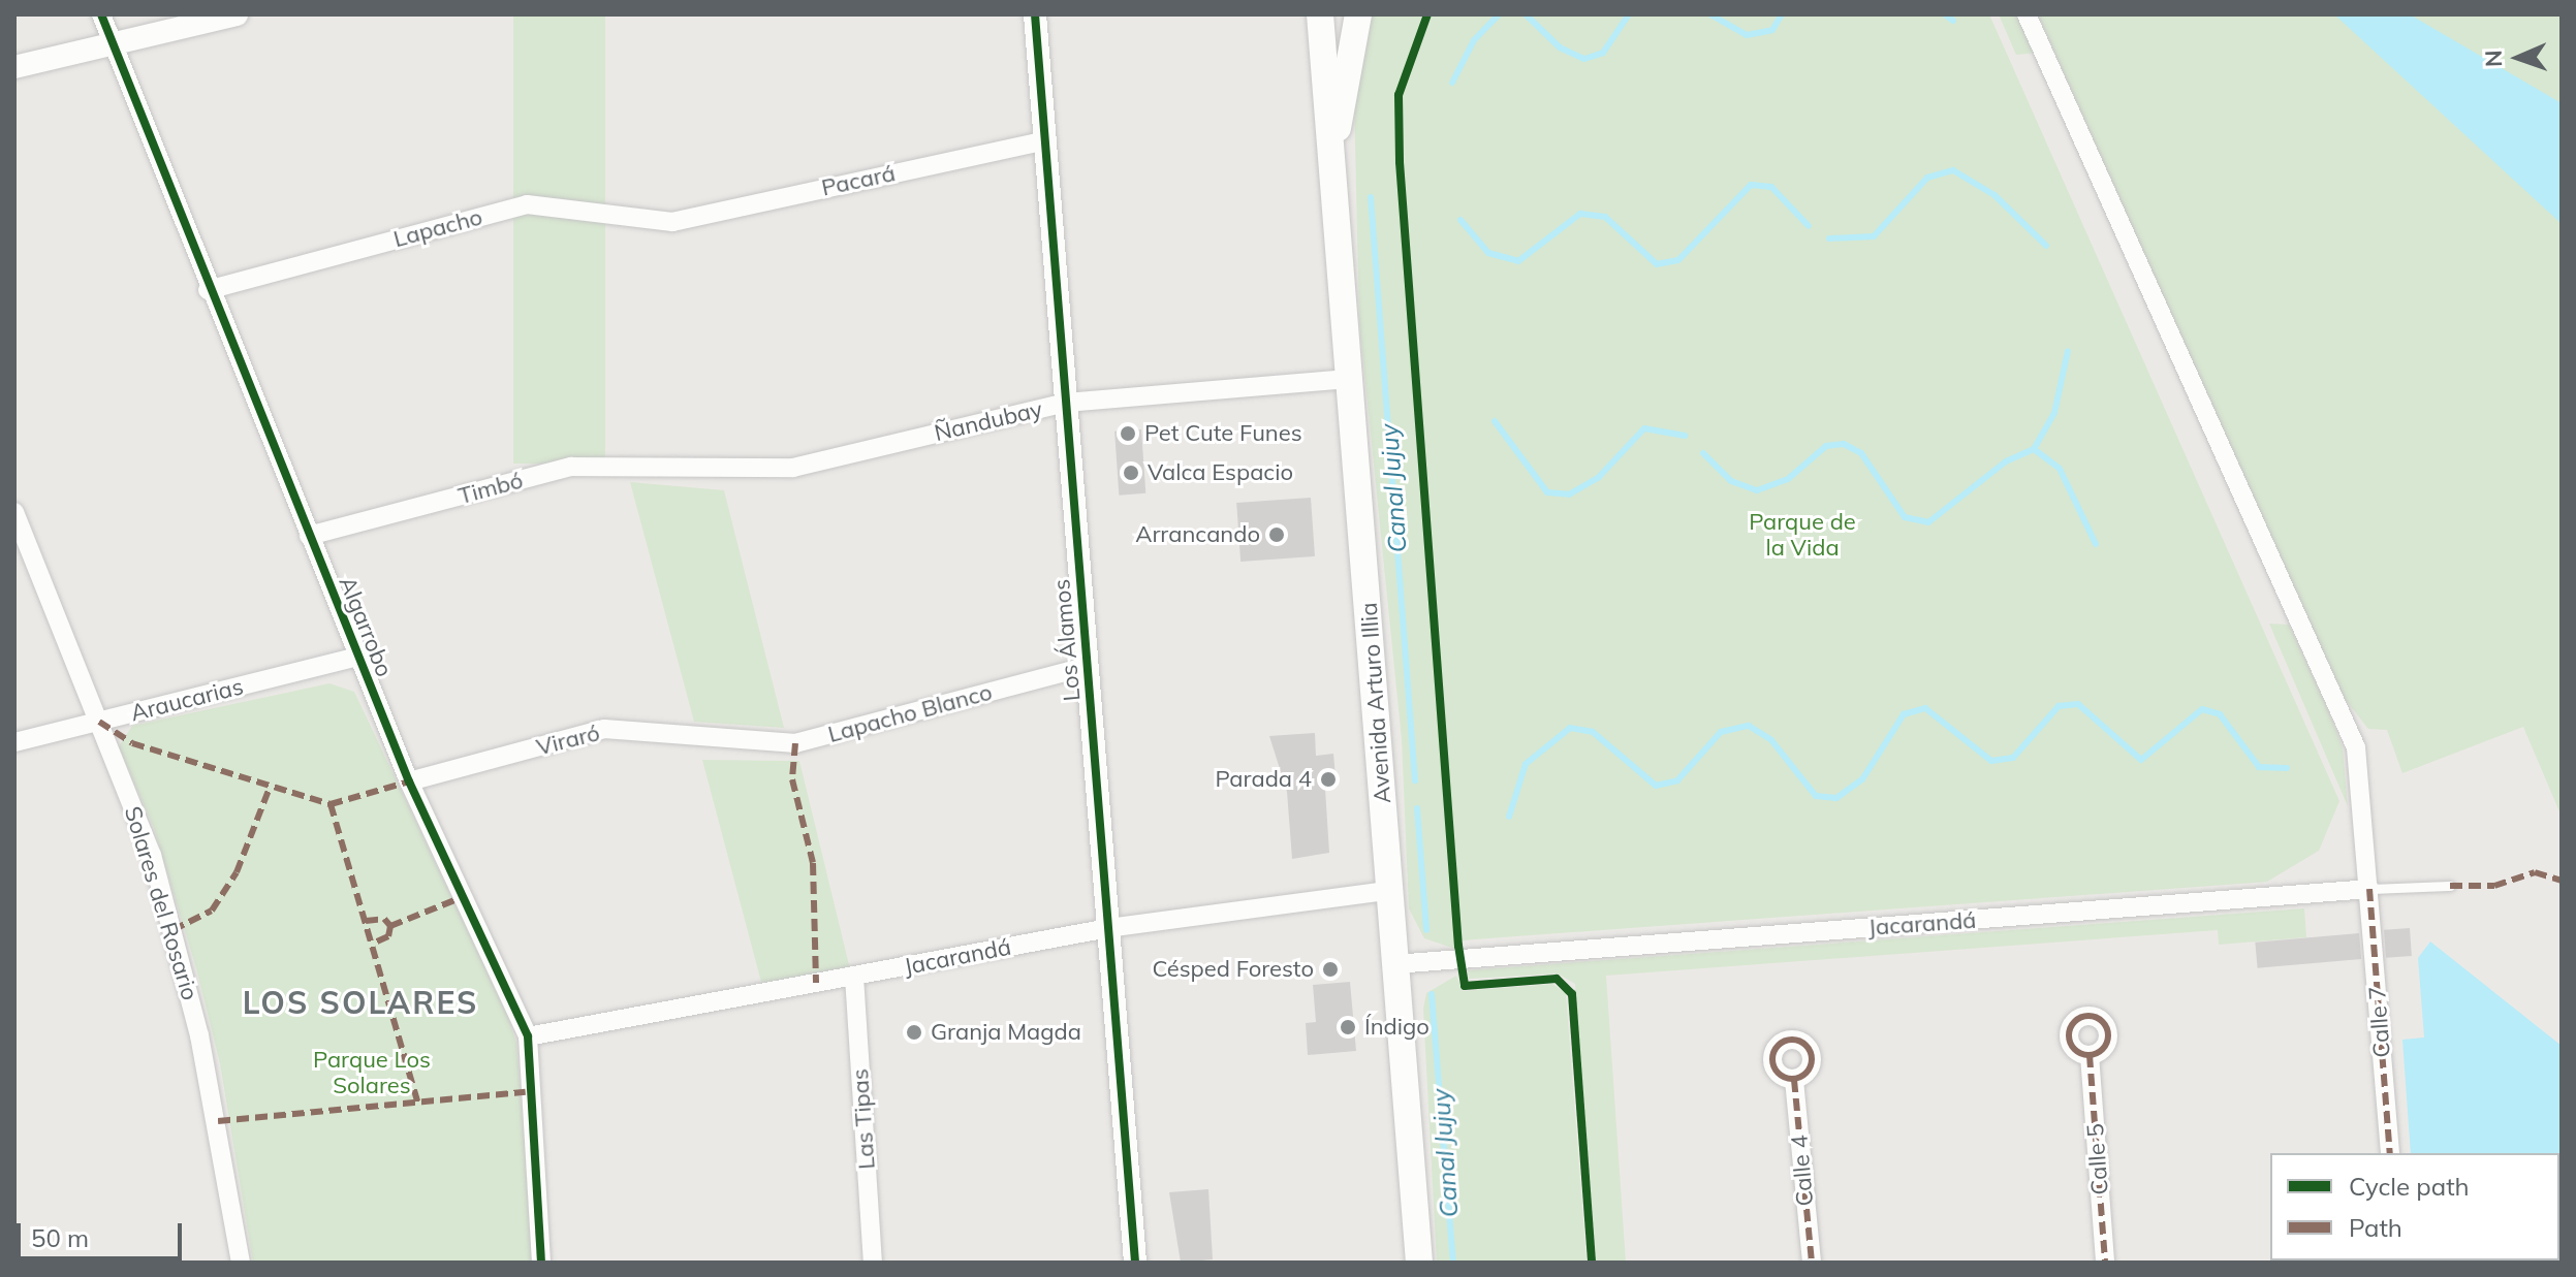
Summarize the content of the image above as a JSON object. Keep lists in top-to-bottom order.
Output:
{
  "streets": {
    "main road": ["Avenida Arturo Illia"],
    "street": [
      "Pacará",
      "Lapacho",
      "Ñandubay",
      "Timbó",
      "Algarrobo",
      "Los Álamos",
      "Araucarias",
      "Lapacho Blanco",
      "Viraró",
      "Solares del Rosario",
      "Jacarandá",
      "Calle 7",
      "Las Tipas",
      "Calle 5",
      "Calle 4"
    ]
  },
  "crossings": [
    ["Pacará", "Lapacho"],
    ["Pacará", "Los Álamos"],
    ["Lapacho", "Algarrobo"],
    ["Ñandubay", "Timbó"],
    ["Ñandubay", "Los Álamos"],
    ["Ñandubay", "Avenida Arturo Illia"],
    ["Timbó", "Algarrobo"],
    ["Algarrobo", "Araucarias"],
    ["Algarrobo", "Viraró"],
    ["Algarrobo", "Jacarandá"],
    ["Los Álamos", "Lapacho Blanco"],
    ["Los Álamos", "Jacarandá"],
    ["Araucarias", "Solares del Rosario"],
    ["Avenida Arturo Illia", "Jacarandá"],
    ["Lapacho Blanco", "Viraró"],
    ["Jacarandá", "Calle 7"],
    ["Jacarandá", "Las Tipas"]
  ],
  "districts": ["LOS SOLARES"],
  "water": ["Canal Jujuy"],
  "parks": ["Parque de la Vida", "Parque Los Solares"],
  "places": [
    "Pet Cute Funes",
    "Valca Espacio",
    "Arrancando",
    "Parada 4",
    "Césped Foresto",
    "Índigo",
    "Granja Magda"
  ],
  "legend": ["Cycle path", "Path"],
  "scale_bar": "50 m",
  "north": "left"
}
